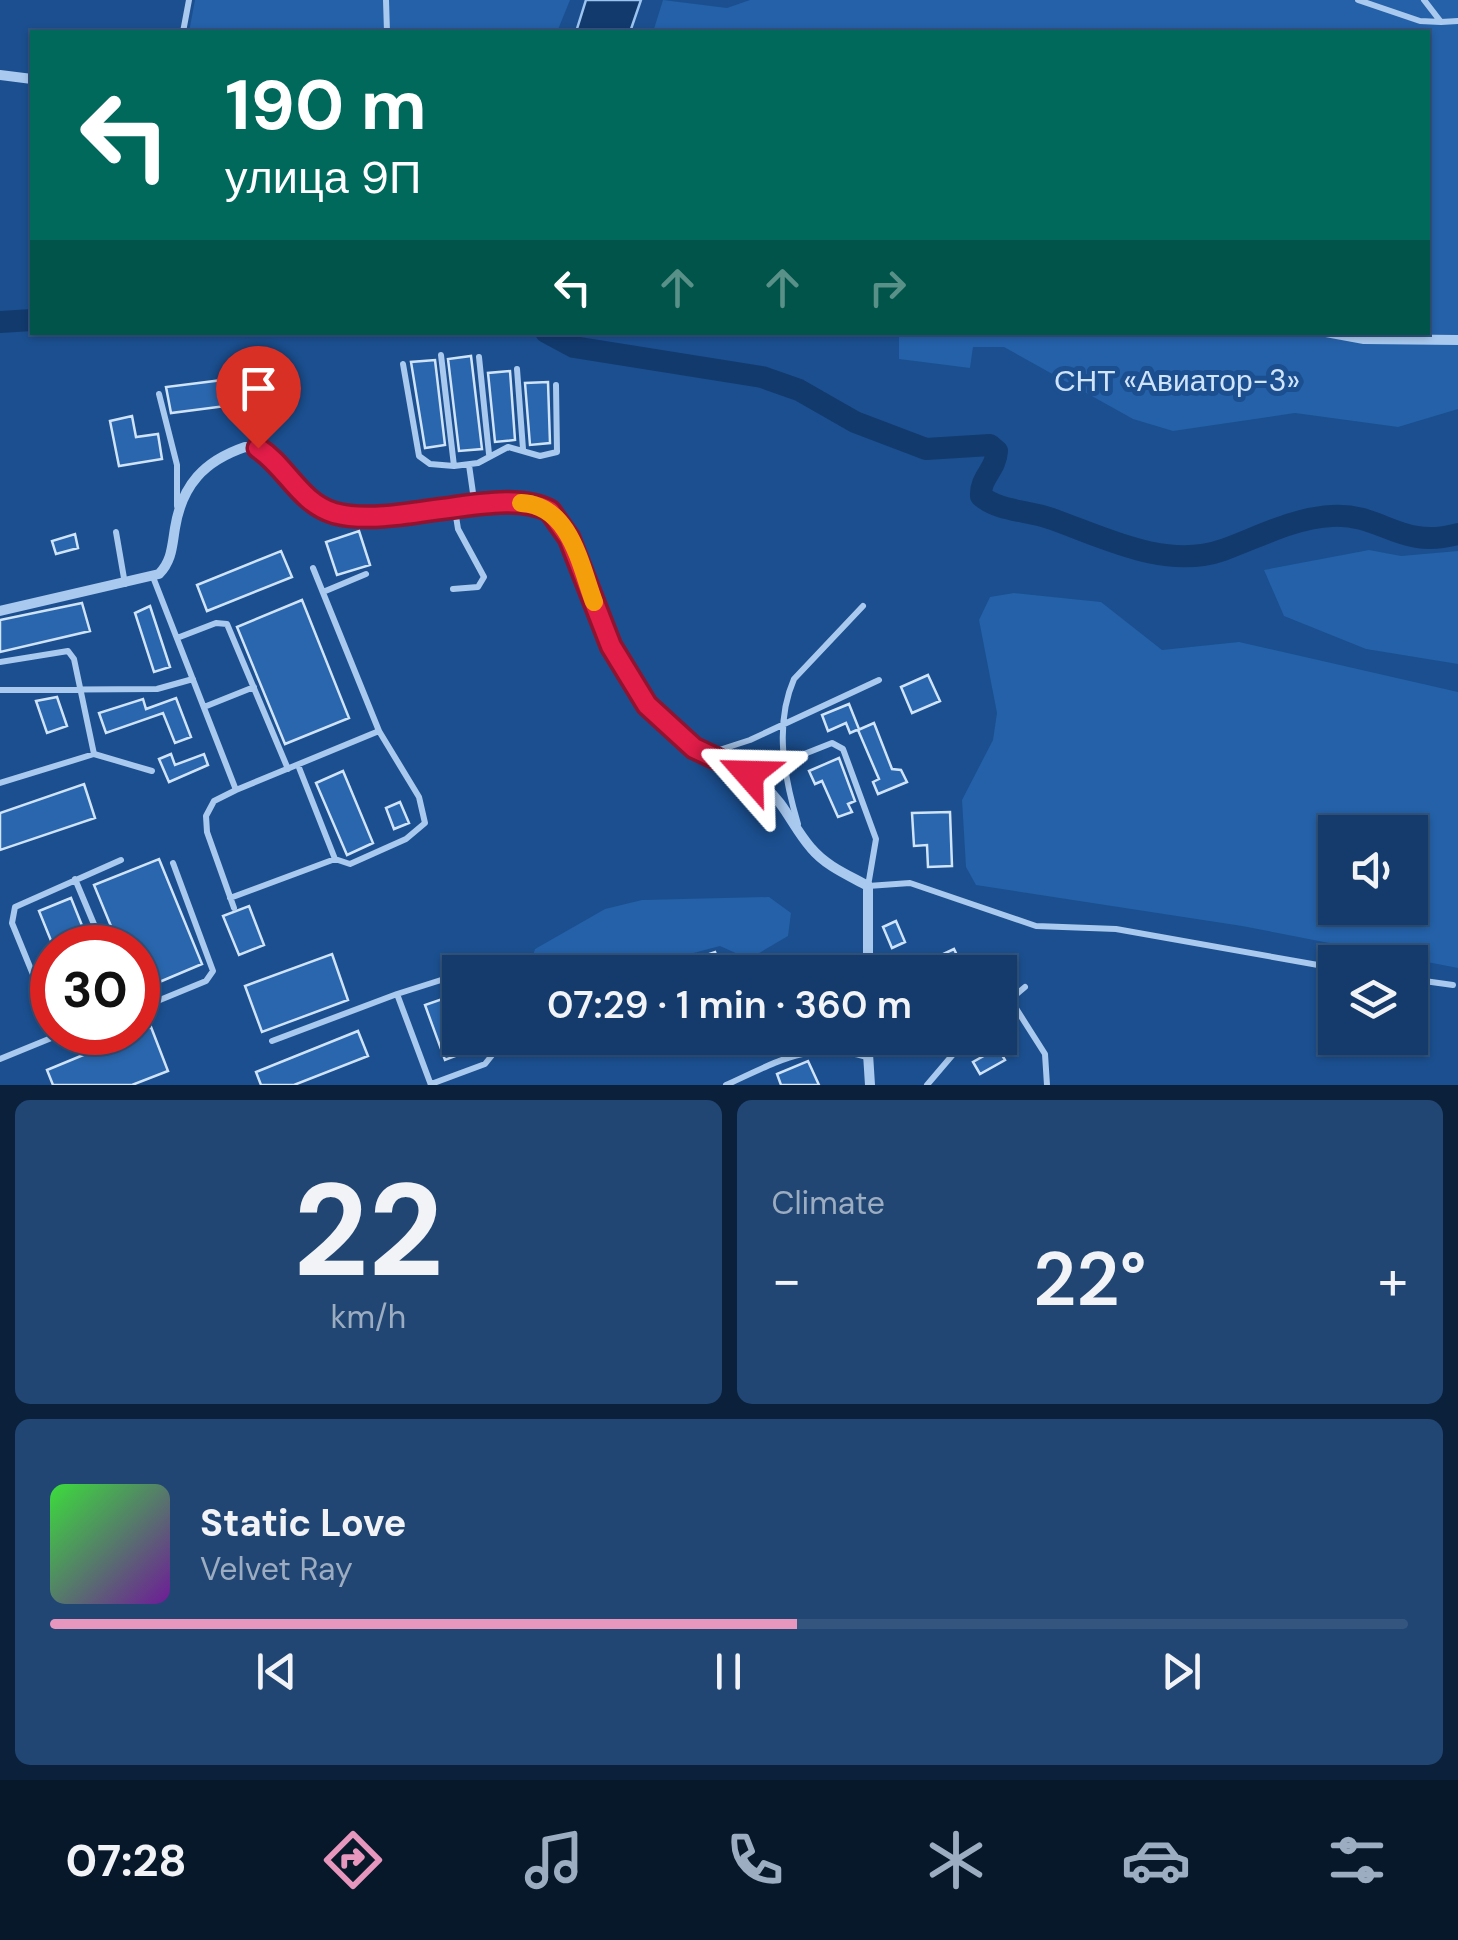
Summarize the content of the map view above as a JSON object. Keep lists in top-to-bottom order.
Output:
{
  "parks": ["СНТ «Авиатор-3»"],
  "page": {
    "turn": ["190 m", "улица 9П"],
    "limit": "30",
    "trip": "07:29 · 1 min · 360 m",
    "tile": [
      ["22", "km/h"],
      "Climate"
    ],
    "heat": ["−", "22°", "+"],
    "song": ["Static Love", "Velvet Ray"],
    "tabs": "07:28"
  }
}
